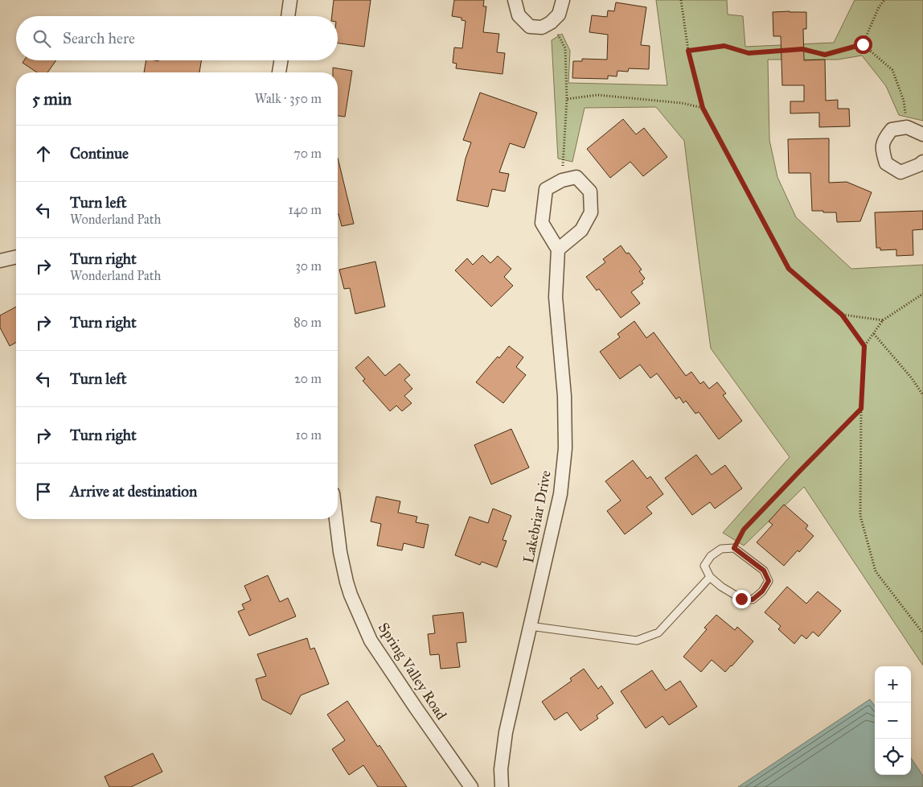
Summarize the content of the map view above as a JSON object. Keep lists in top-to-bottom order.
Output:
{
  "streets": {
    "street": ["Lakebriar Drive", "Spring Valley Road"]
  },
  "page": {
    "search": "Search here",
    "heading": ["5 min", "Walk · 350 m"],
    "list": [
      ["Continue", "70 m"],
      ["Turn left", "Wonderland Path", "140 m"],
      ["Turn right", "Wonderland Path", "30 m"],
      ["Turn right", "80 m"],
      ["Turn left", "20 m"],
      ["Turn right", "10 m"],
      "Arrive at destination"
    ],
    "map_buttons": ["+", "−"]
  }
}
